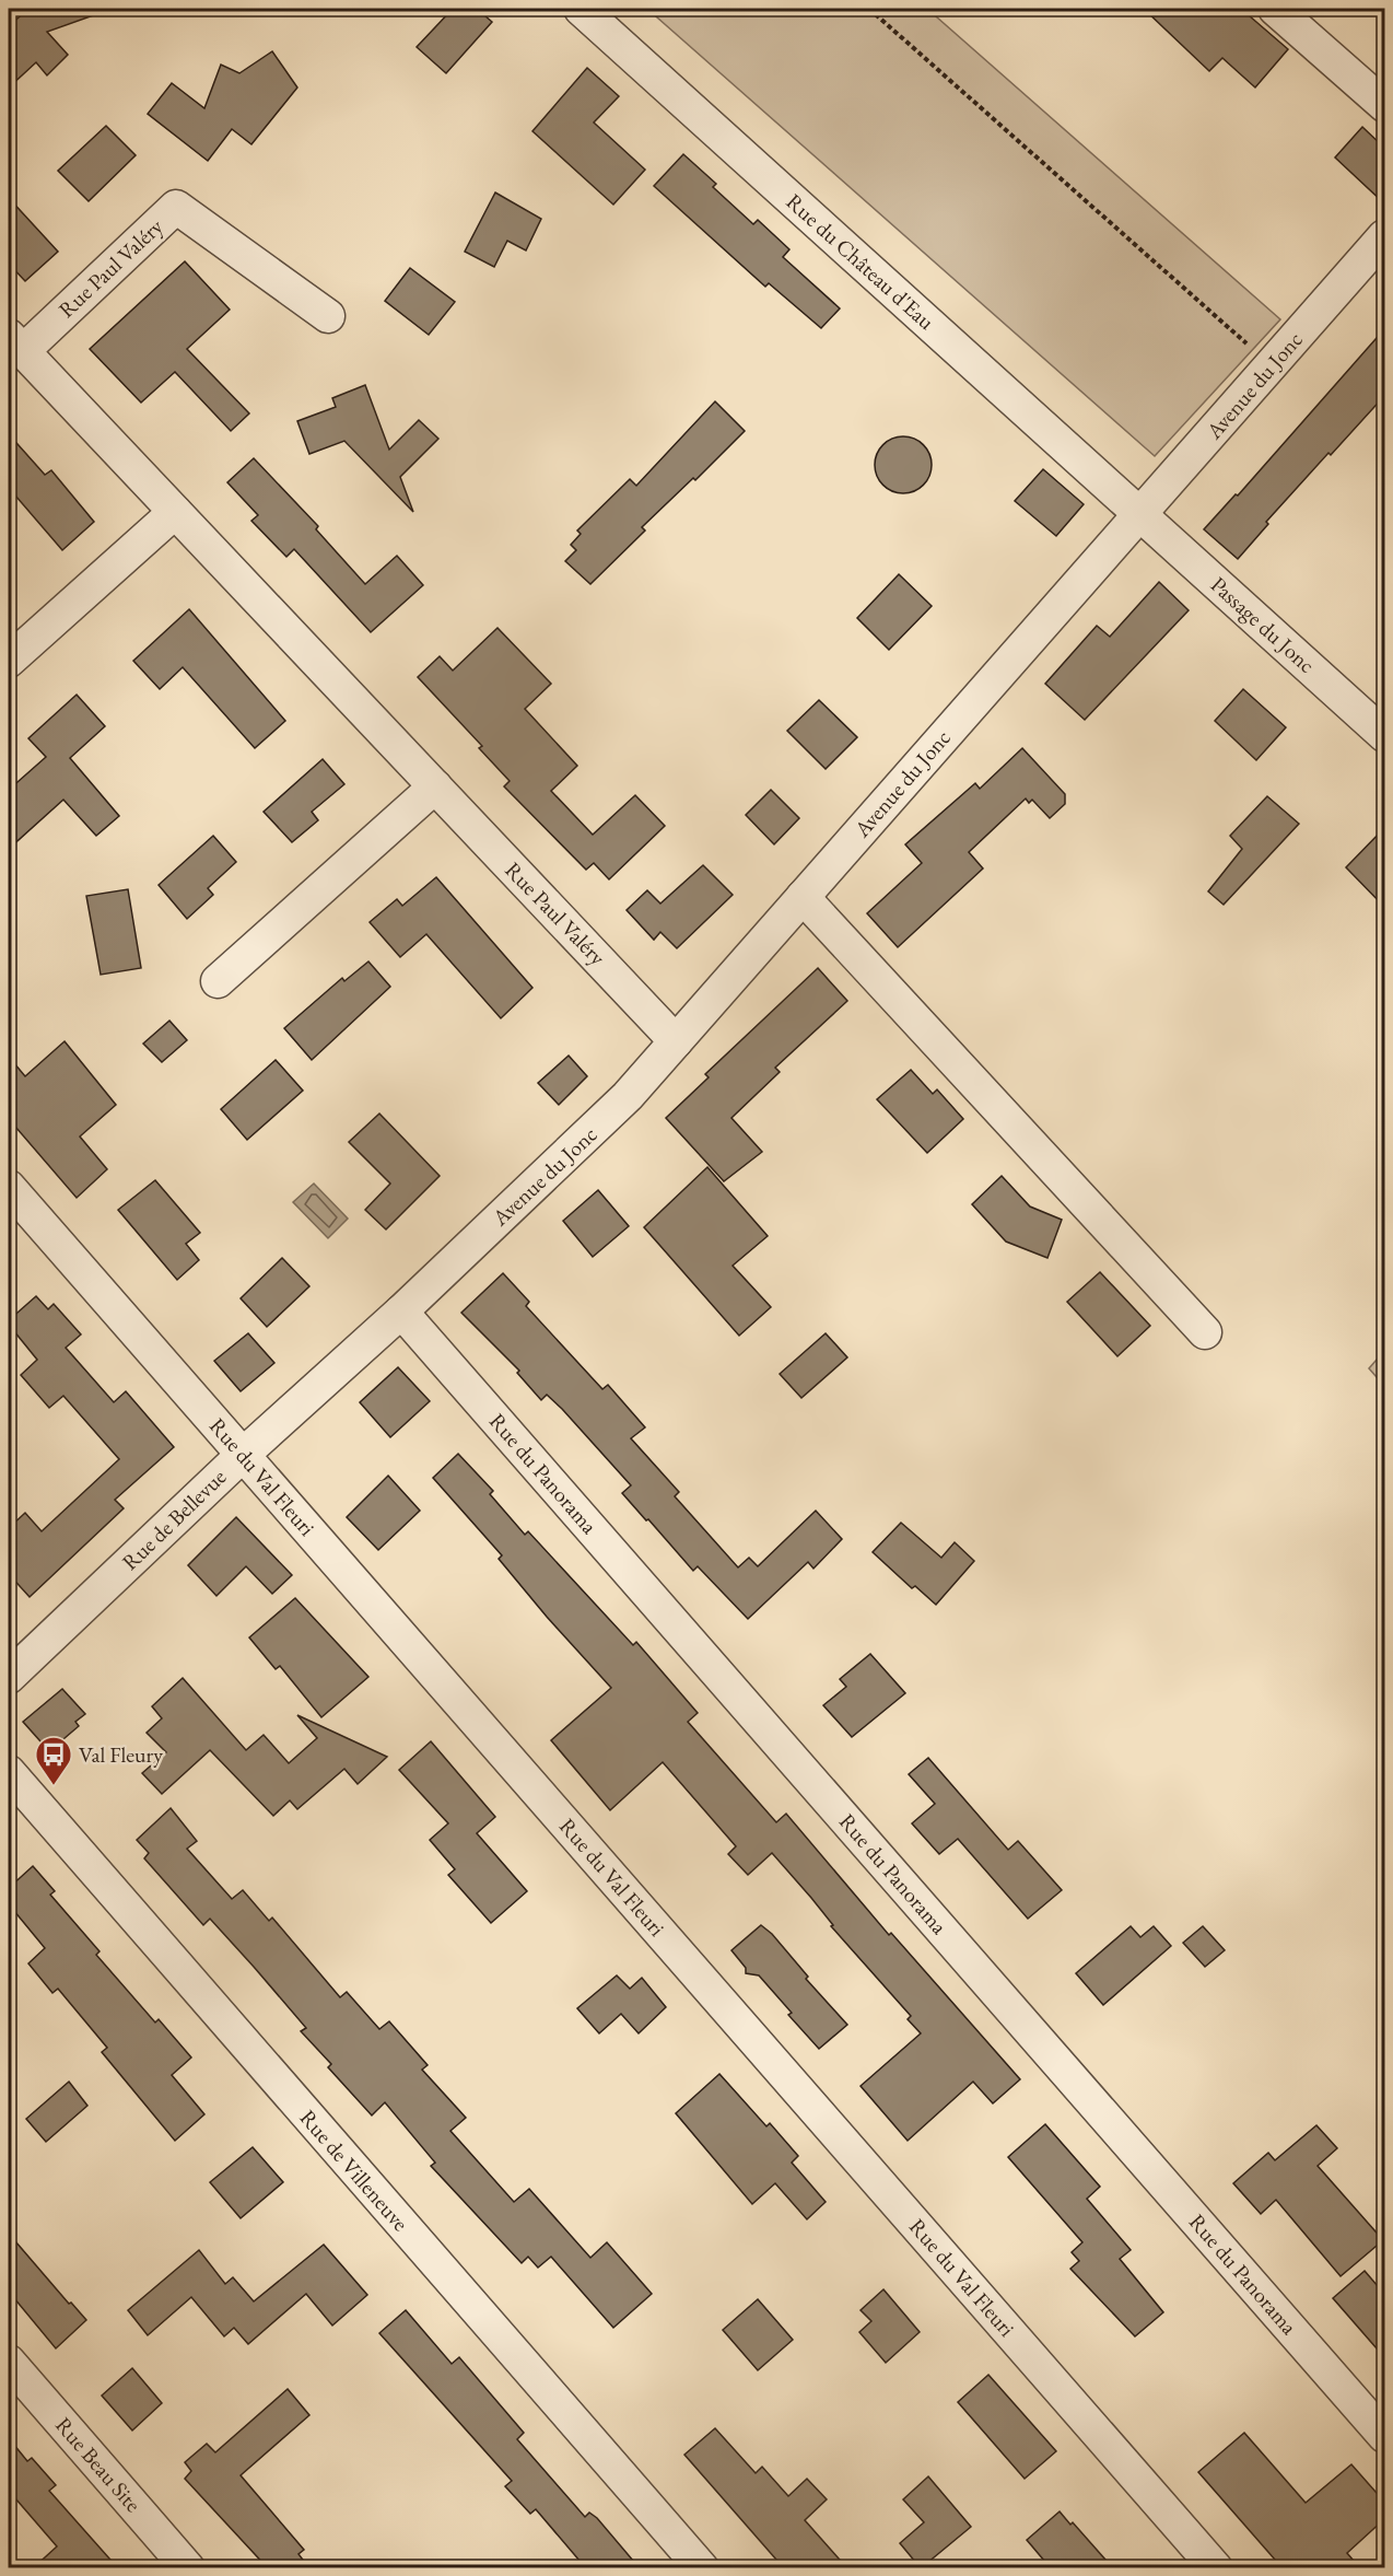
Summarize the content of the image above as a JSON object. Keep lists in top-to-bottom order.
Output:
{
  "streets": {
    "street": [
      "Rue du Château d'Eau",
      "Rue Paul Valéry",
      "Avenue du Jonc",
      "Passage du Jonc",
      "Rue du Panorama",
      "Rue du Val Fleuri",
      "Rue de Bellevue",
      "Rue de Villeneuve",
      "Rue Beau Site"
    ]
  },
  "crossings": [
    ["Rue du Château d'Eau", "Avenue du Jonc"],
    ["Rue du Château d'Eau", "Passage du Jonc"],
    ["Rue Paul Valéry", "Avenue du Jonc"],
    ["Avenue du Jonc", "Passage du Jonc"],
    ["Avenue du Jonc", "Rue du Panorama"],
    ["Avenue du Jonc", "Rue de Bellevue"],
    ["Rue du Panorama", "Rue de Bellevue"],
    ["Rue du Val Fleuri", "Rue de Bellevue"]
  ],
  "places": {
    "bus stop": ["Val Fleury"]
  }
}
